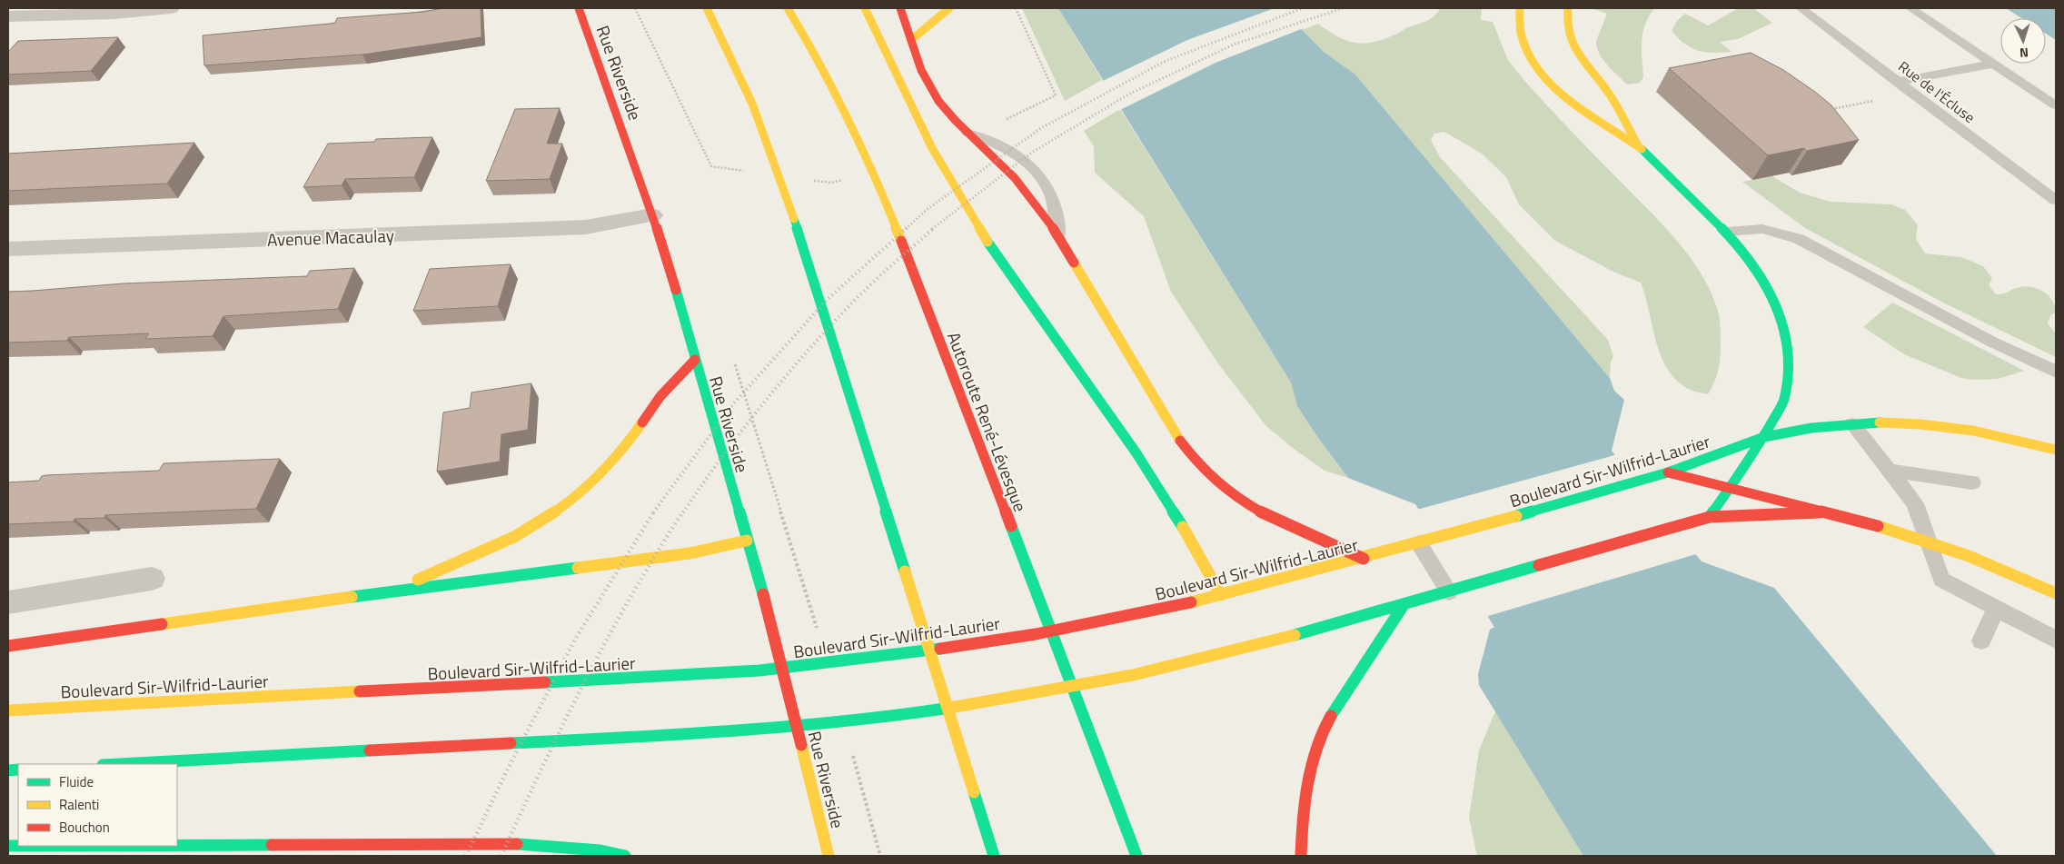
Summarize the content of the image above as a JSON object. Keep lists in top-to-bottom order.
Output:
{
  "streets": {
    "main road": ["Rue Riverside", "Autoroute René-Lévesque", "Boulevard Sir-Wilfrid-Laurier"],
    "street": ["Avenue Macaulay"],
    "lane": ["Rue de l'Écluse"]
  },
  "crossings": [
    ["Rue Riverside", "Avenue Macaulay"]
  ],
  "legend": ["Fluide", "Ralenti", "Bouchon"],
  "north": "bottom"
}
